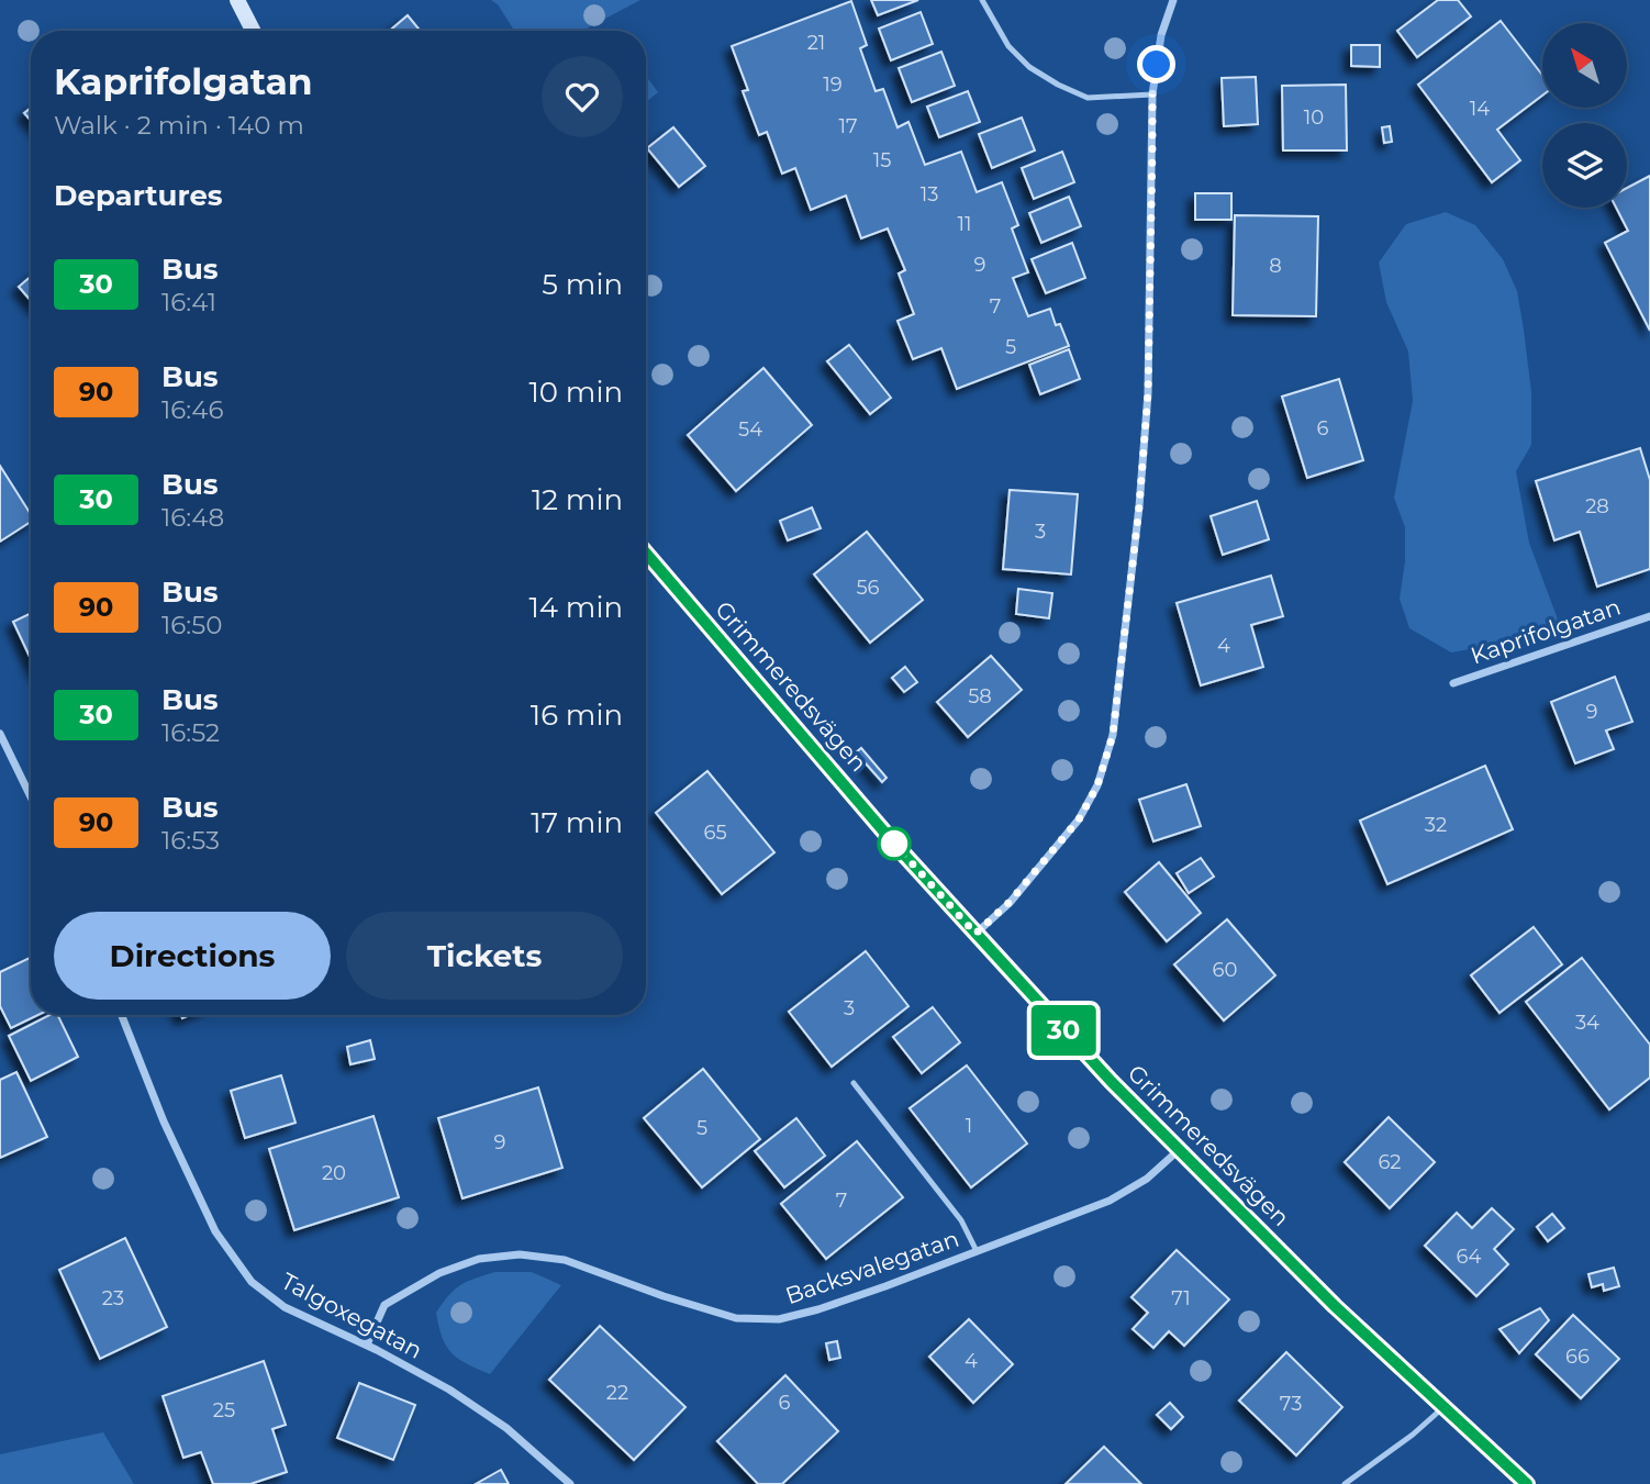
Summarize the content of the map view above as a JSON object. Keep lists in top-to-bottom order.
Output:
{
  "streets": {
    "street": [
      "Kaprifolgatan",
      "Grimmeredsvägen",
      "Backsvalegatan",
      "Talgoxegatan"
    ]
  },
  "crossings": [
    ["Grimmeredsvägen", "Backsvalegatan"],
    ["Backsvalegatan", "Talgoxegatan"]
  ],
  "lines": ["bus line 30"],
  "house_numbers": [
    "21",
    "19",
    "14",
    "10",
    "17",
    "15",
    "13",
    "11",
    "9",
    "8",
    "7",
    "5",
    "6",
    "54",
    "28",
    "3",
    "56",
    "4",
    "58",
    "9",
    "32",
    "65",
    "60",
    "3",
    "34",
    "1",
    "5",
    "9",
    "62",
    "20",
    "7",
    "64",
    "23",
    "71",
    "66",
    "4",
    "22",
    "6",
    "73",
    "25"
  ],
  "north": "top left",
  "page": {
    "on_map": "30",
    "heading": [
      ["Kaprifolgatan", "Walk · 2 min · 140 m"],
      "Departures"
    ],
    "list": [
      {
        "mark": "30",
        "name": "Bus",
        "note": "16:41",
        "value": "5 min"
      },
      {
        "mark": "90",
        "name": "Bus",
        "note": "16:46",
        "value": "10 min"
      },
      {
        "mark": "30",
        "name": "Bus",
        "note": "16:48",
        "value": "12 min"
      },
      {
        "mark": "90",
        "name": "Bus",
        "note": "16:50",
        "value": "14 min"
      },
      {
        "mark": "30",
        "name": "Bus",
        "note": "16:52",
        "value": "16 min"
      },
      {
        "mark": "90",
        "name": "Bus",
        "note": "16:53",
        "value": "17 min"
      }
    ],
    "buttons": ["Directions", "Tickets"]
  }
}
